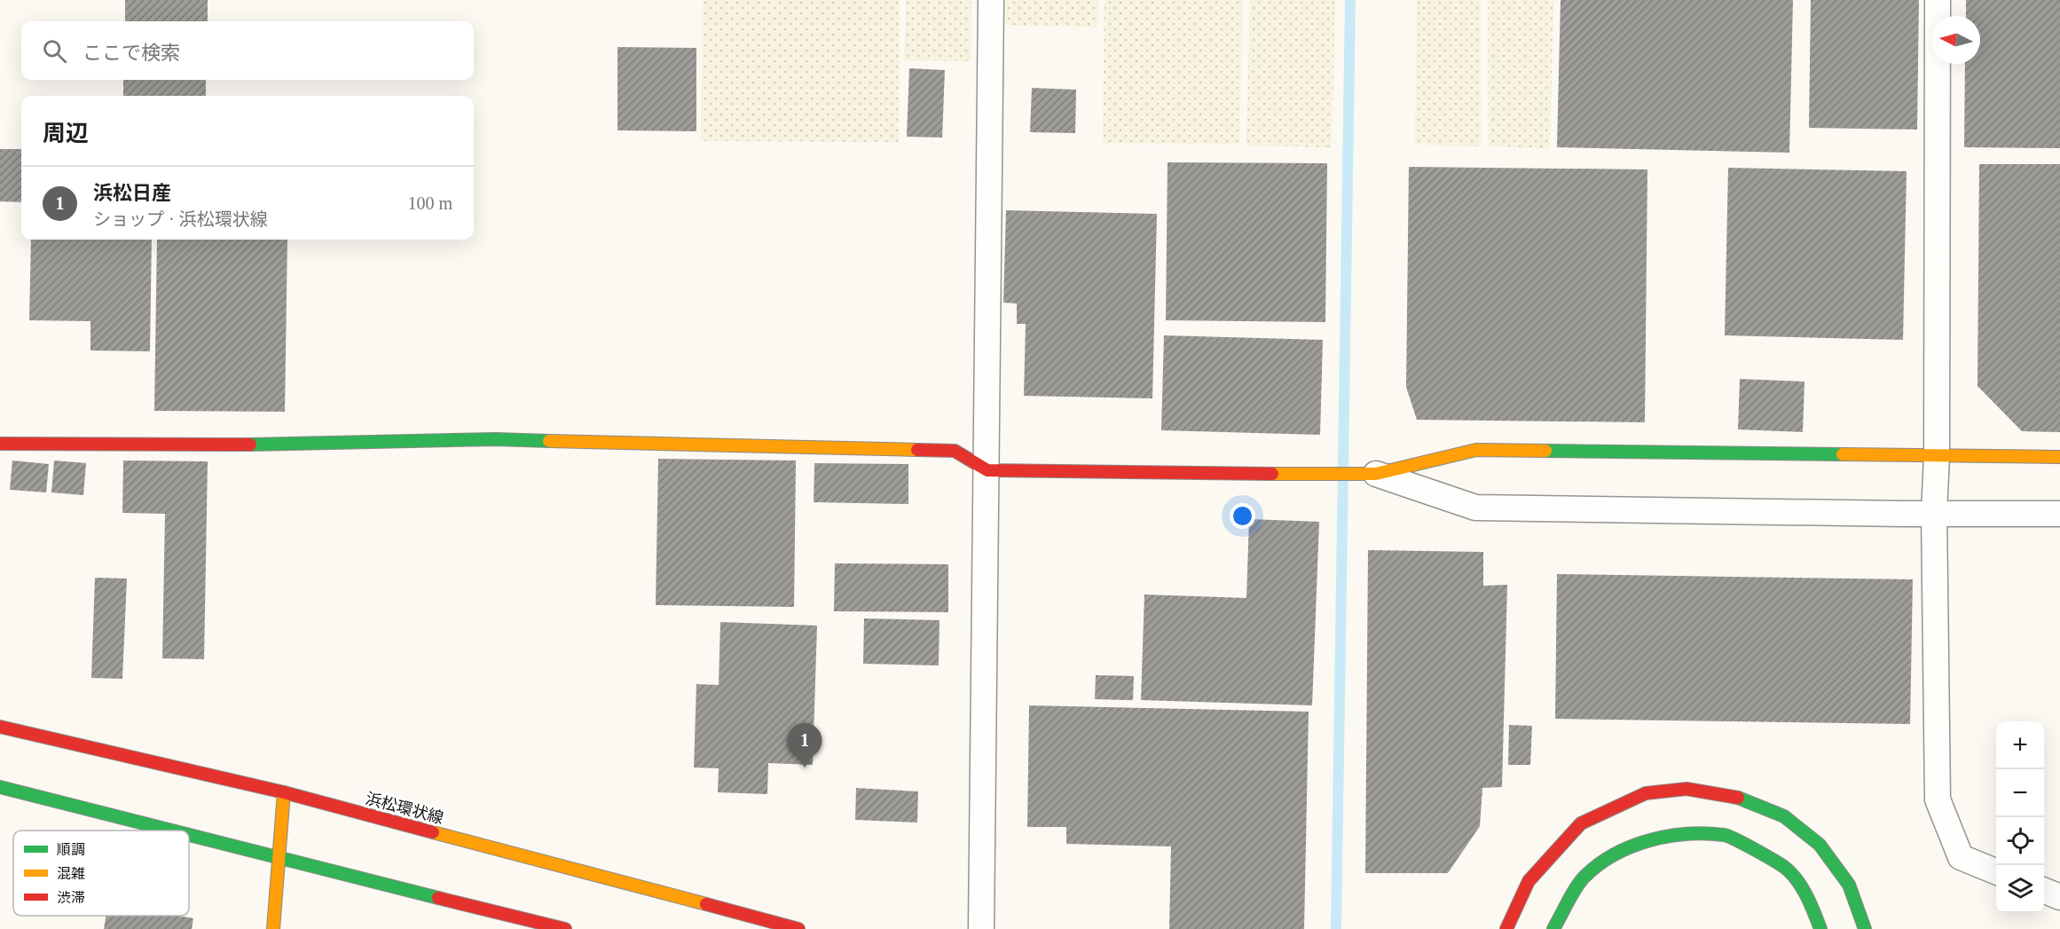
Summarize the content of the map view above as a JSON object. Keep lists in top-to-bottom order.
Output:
{
  "streets": {
    "main road": ["浜松環状線"]
  },
  "legend": ["順調", "混雑", "渋滞"],
  "north": "left",
  "page": {
    "search": "ここで検索",
    "heading": "周辺",
    "list": [
      {
        "mark": "1",
        "name": "浜松日産",
        "note": "ショップ · 浜松環状線",
        "value": "100 m"
      }
    ],
    "map_buttons": ["+", "−"],
    "pins": "1"
  }
}
